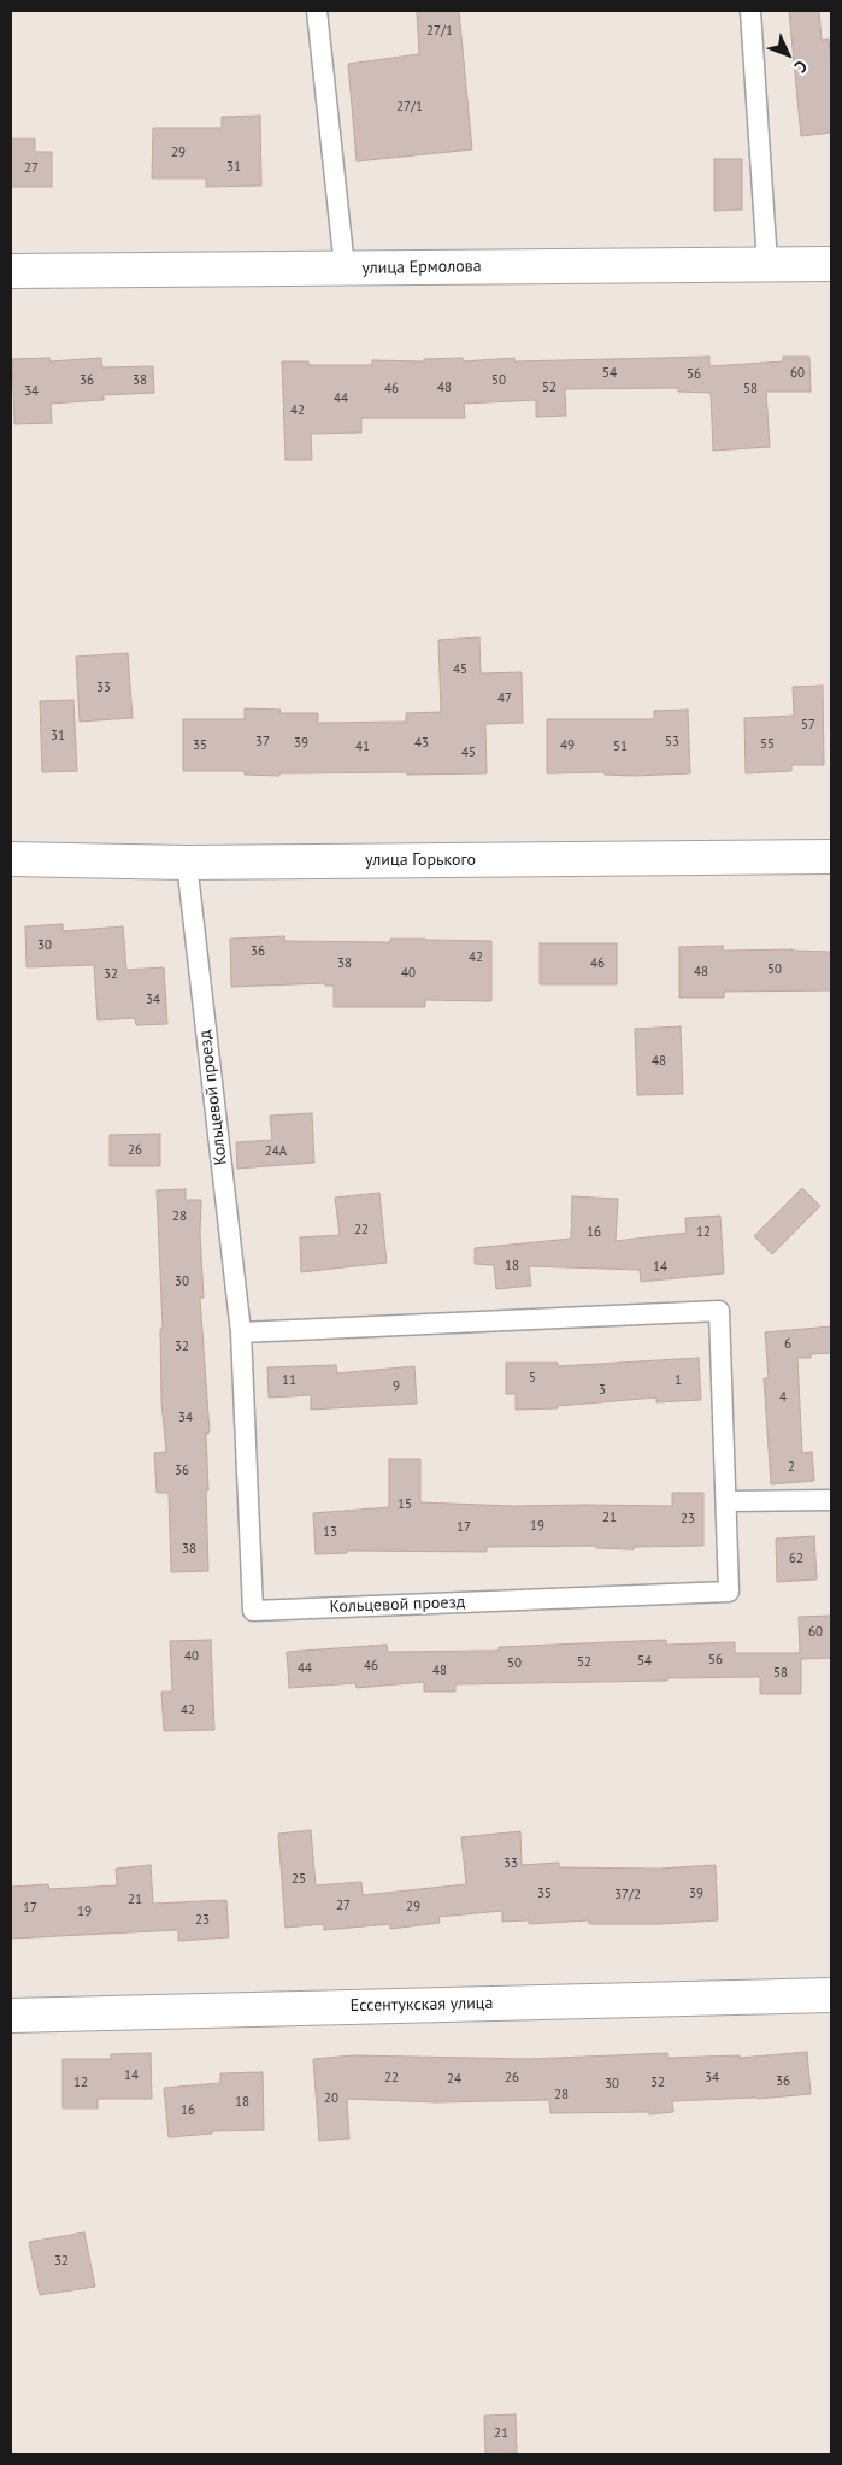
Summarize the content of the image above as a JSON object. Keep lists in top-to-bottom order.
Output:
{
  "streets": {
    "street": ["улица Ермолова", "улица Горького", "Ессентукская улица"],
    "lane": ["Кольцевой проезд"]
  },
  "crossings": [
    ["улица Горького", "Кольцевой проезд"]
  ],
  "house_numbers": [
    "27/1",
    "27/1",
    "29",
    "31",
    "27",
    "54",
    "60",
    "56",
    "36",
    "38",
    "50",
    "48",
    "52",
    "46",
    "58",
    "34",
    "44",
    "42",
    "45",
    "33",
    "47",
    "57",
    "31",
    "37",
    "53",
    "39",
    "43",
    "55",
    "35",
    "49",
    "41",
    "51",
    "45",
    "30",
    "36",
    "42",
    "38",
    "46",
    "50",
    "48",
    "40",
    "32",
    "34",
    "48",
    "26",
    "24А",
    "28",
    "22",
    "16",
    "12",
    "18",
    "14",
    "30",
    "6",
    "32",
    "5",
    "11",
    "1",
    "9",
    "3",
    "4",
    "34",
    "2",
    "36",
    "15",
    "21",
    "23",
    "19",
    "17",
    "13",
    "38",
    "62",
    "60",
    "40",
    "56",
    "54",
    "52",
    "50",
    "46",
    "44",
    "48",
    "58",
    "42",
    "33",
    "25",
    "35",
    "39",
    "37/2",
    "21",
    "27",
    "29",
    "17",
    "19",
    "23",
    "14",
    "22",
    "26",
    "34",
    "24",
    "36",
    "12",
    "32",
    "30",
    "28",
    "20",
    "18",
    "16",
    "32",
    "21"
  ],
  "north": "bottom right"
}
